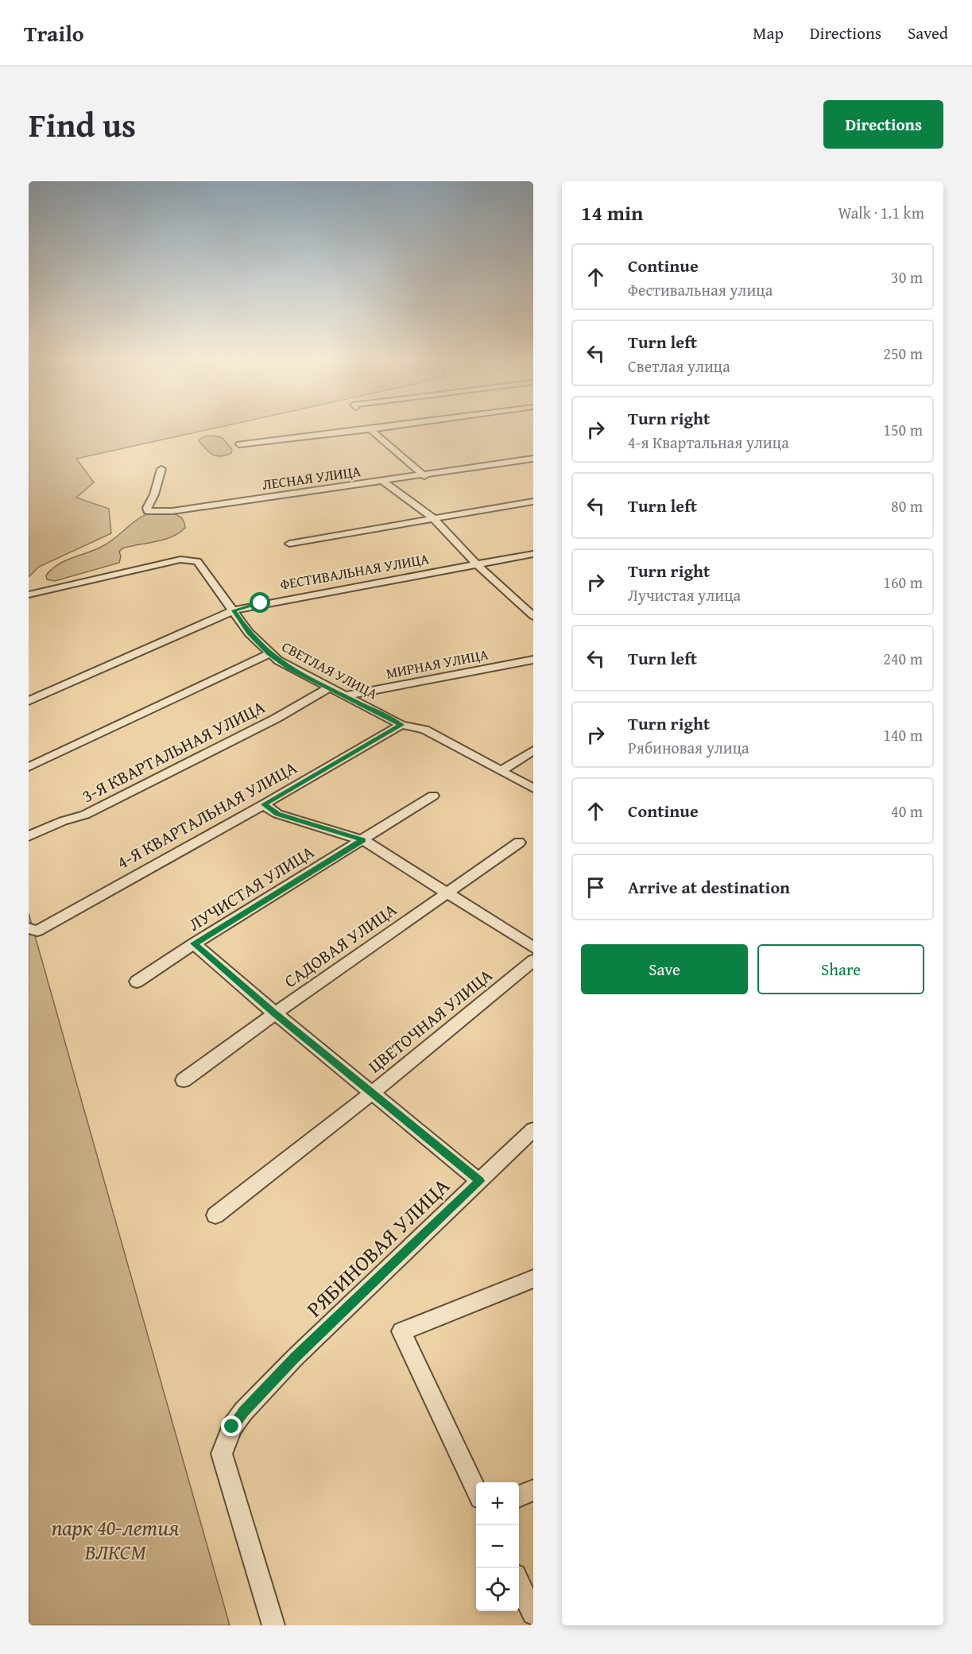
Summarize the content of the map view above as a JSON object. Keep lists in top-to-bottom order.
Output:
{
  "streets": {
    "street": [
      "ЛЕСНАЯ УЛИЦА",
      "ФЕСТИВАЛЬНАЯ УЛИЦА",
      "МИРНАЯ УЛИЦА",
      "СВЕТЛАЯ УЛИЦА",
      "3-Я КВАРТАЛЬНАЯ УЛИЦА",
      "4-Я КВАРТАЛЬНАЯ УЛИЦА",
      "ЛУЧИСТАЯ УЛИЦА",
      "САДОВАЯ УЛИЦА",
      "ЦВЕТОЧНАЯ УЛИЦА",
      "РЯБИНОВАЯ УЛИЦА"
    ]
  },
  "crossings": [
    ["ФЕСТИВАЛЬНАЯ УЛИЦА", "СВЕТЛАЯ УЛИЦА"],
    ["МИРНАЯ УЛИЦА", "СВЕТЛАЯ УЛИЦА"],
    ["СВЕТЛАЯ УЛИЦА", "3-Я КВАРТАЛЬНАЯ УЛИЦА"],
    ["СВЕТЛАЯ УЛИЦА", "4-Я КВАРТАЛЬНАЯ УЛИЦА"]
  ],
  "parks": ["парк 40-летия ВЛКСМ"],
  "page": {
    "header": "Trailo",
    "nav": ["Map", "Directions", "Saved"],
    "title": "Find us",
    "buttons": [
      "Directions",
      ["Save", "Share"]
    ],
    "heading": ["14 min", "Walk · 1.1 km"],
    "list": [
      ["Continue", "Фестивальная улица", "30 m"],
      ["Turn left", "Светлая улица", "250 m"],
      ["Turn right", "4-я Квартальная улица", "150 m"],
      ["Turn left", "80 m"],
      ["Turn right", "Лучистая улица", "160 m"],
      ["Turn left", "240 m"],
      ["Turn right", "Рябиновая улица", "140 m"],
      ["Continue", "40 m"],
      "Arrive at destination"
    ],
    "map_buttons": ["+", "−"]
  }
}
